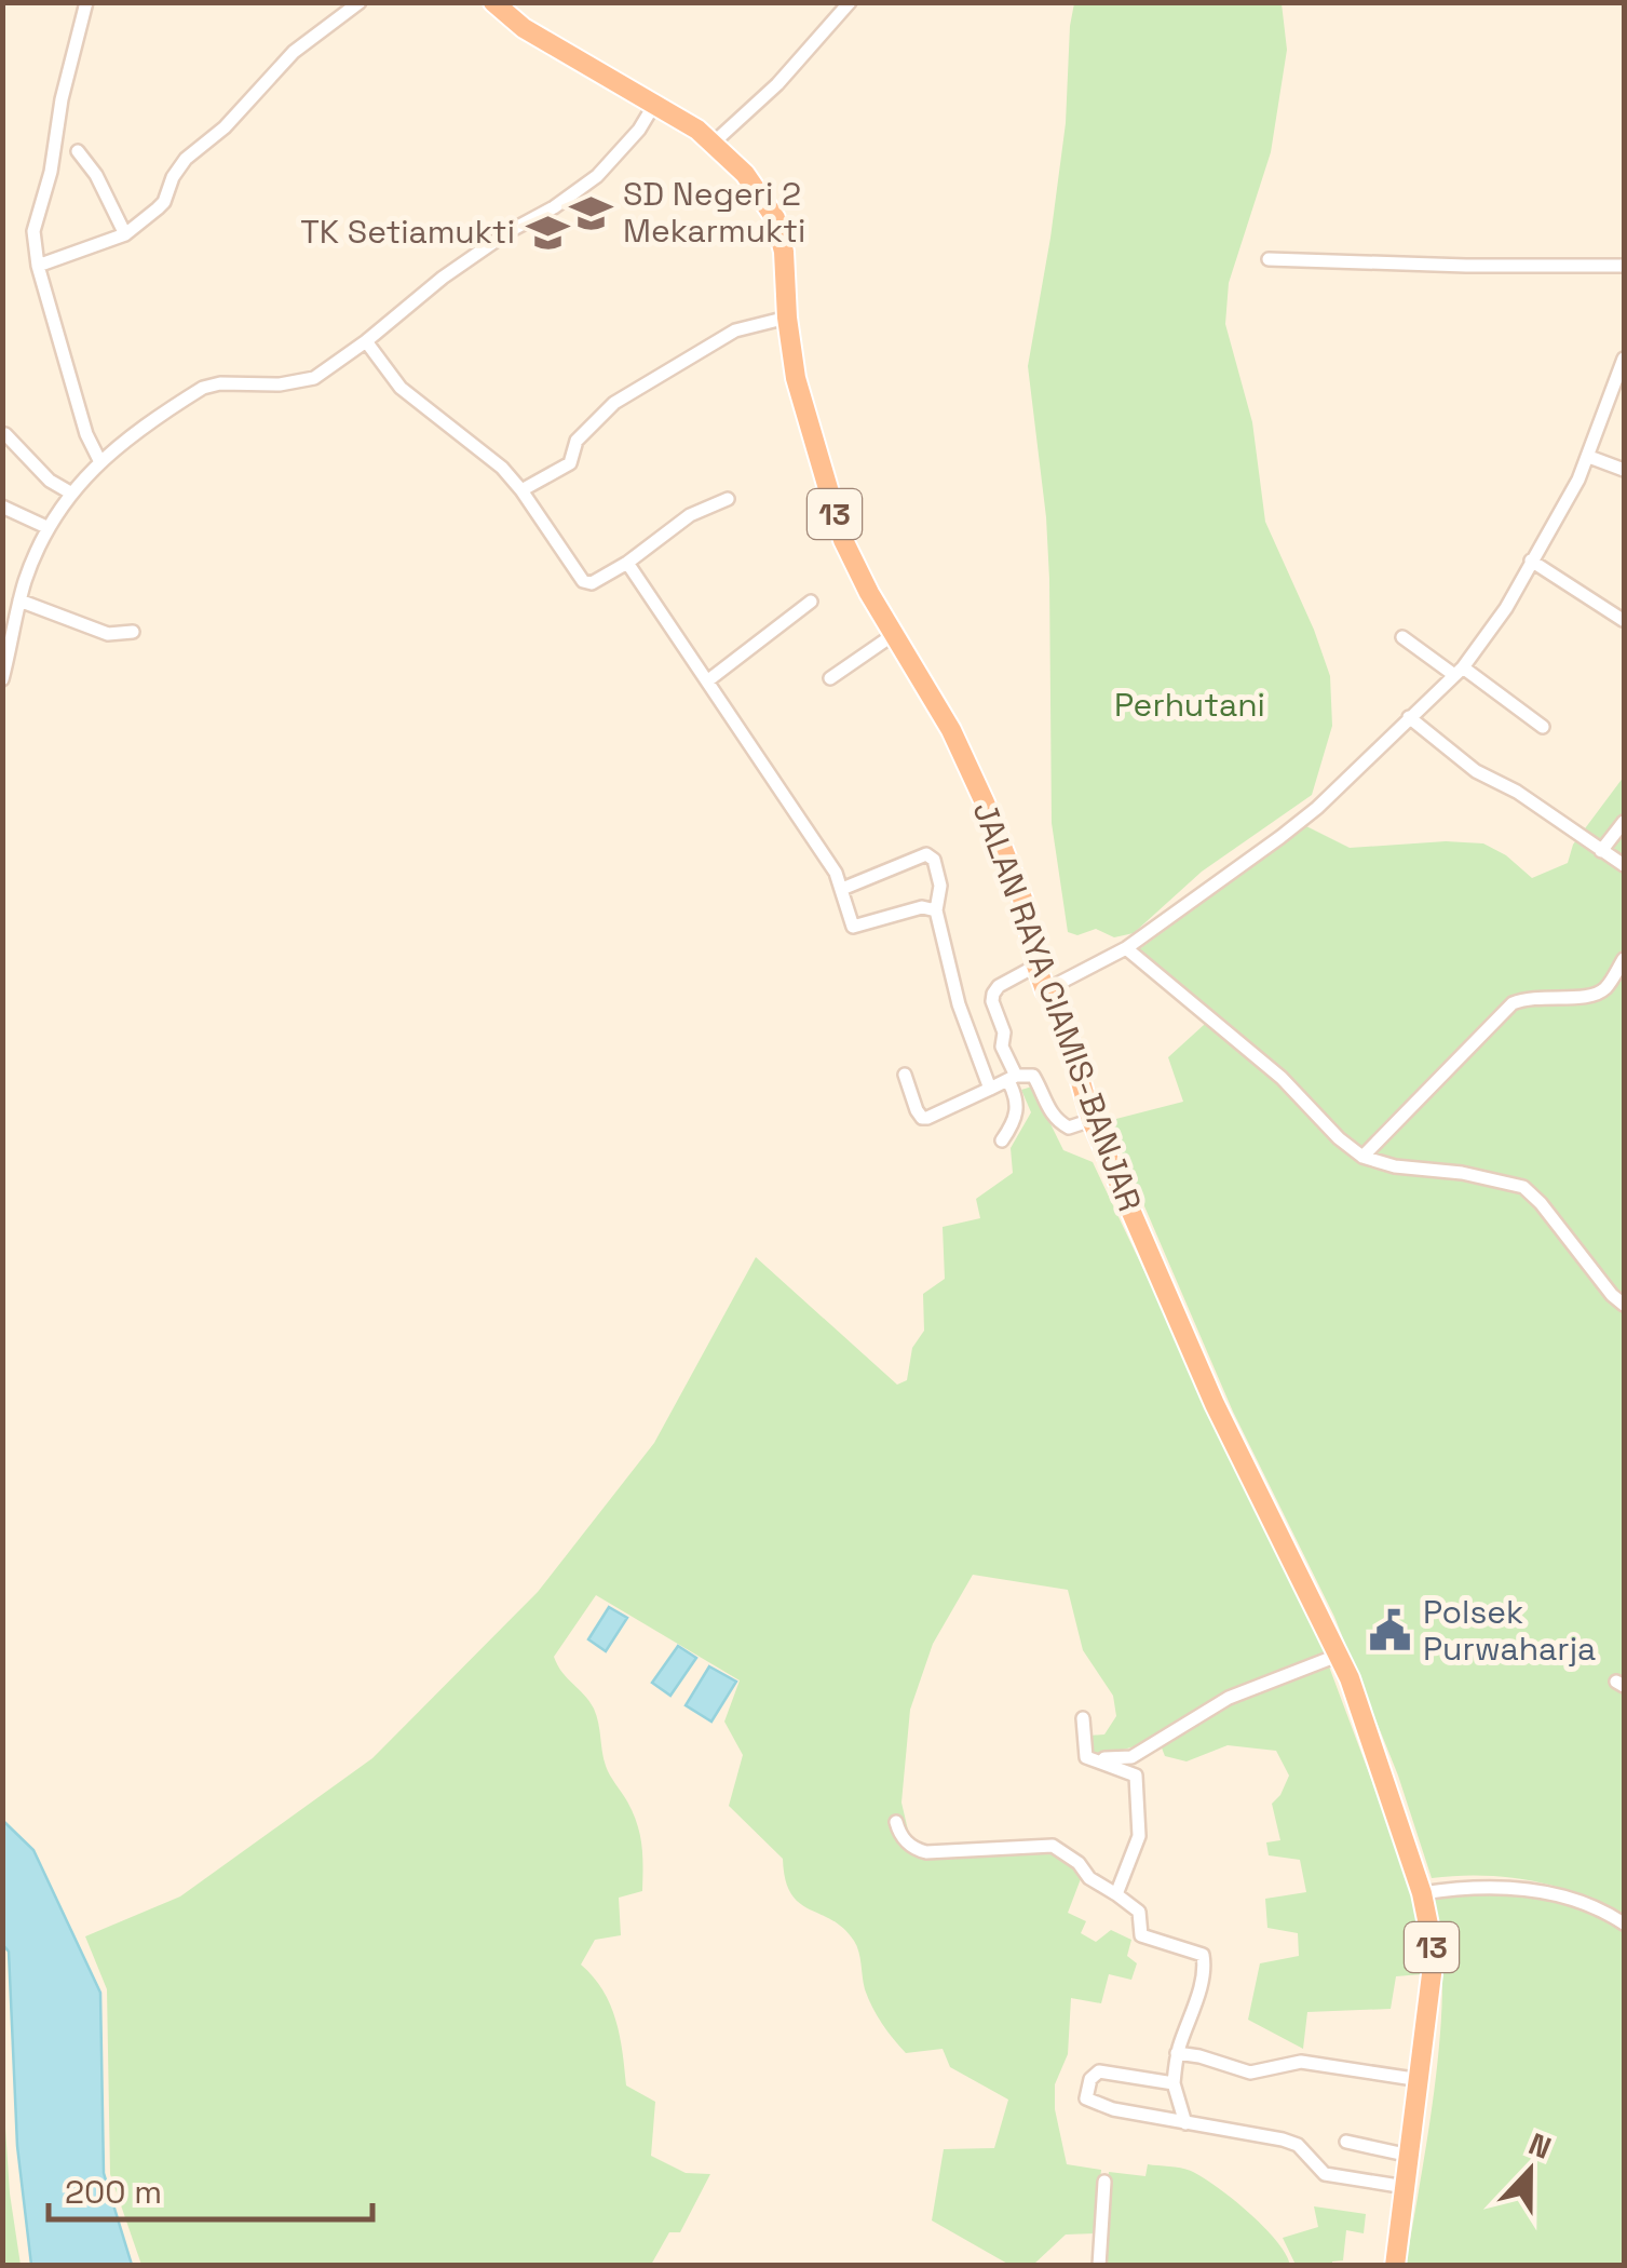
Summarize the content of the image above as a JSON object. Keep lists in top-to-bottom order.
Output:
{
  "streets": {
    "highway": ["13", "JALAN RAYA CIAMIS-BANJAR"]
  },
  "parks": ["Perhutani"],
  "places": {
    "school or university": ["SD Negeri 2 Mekarmukti", "TK Setiamukti"],
    "public building": ["Polsek Purwaharja"]
  },
  "scale_bar": "200 m",
  "north": "top"
}
